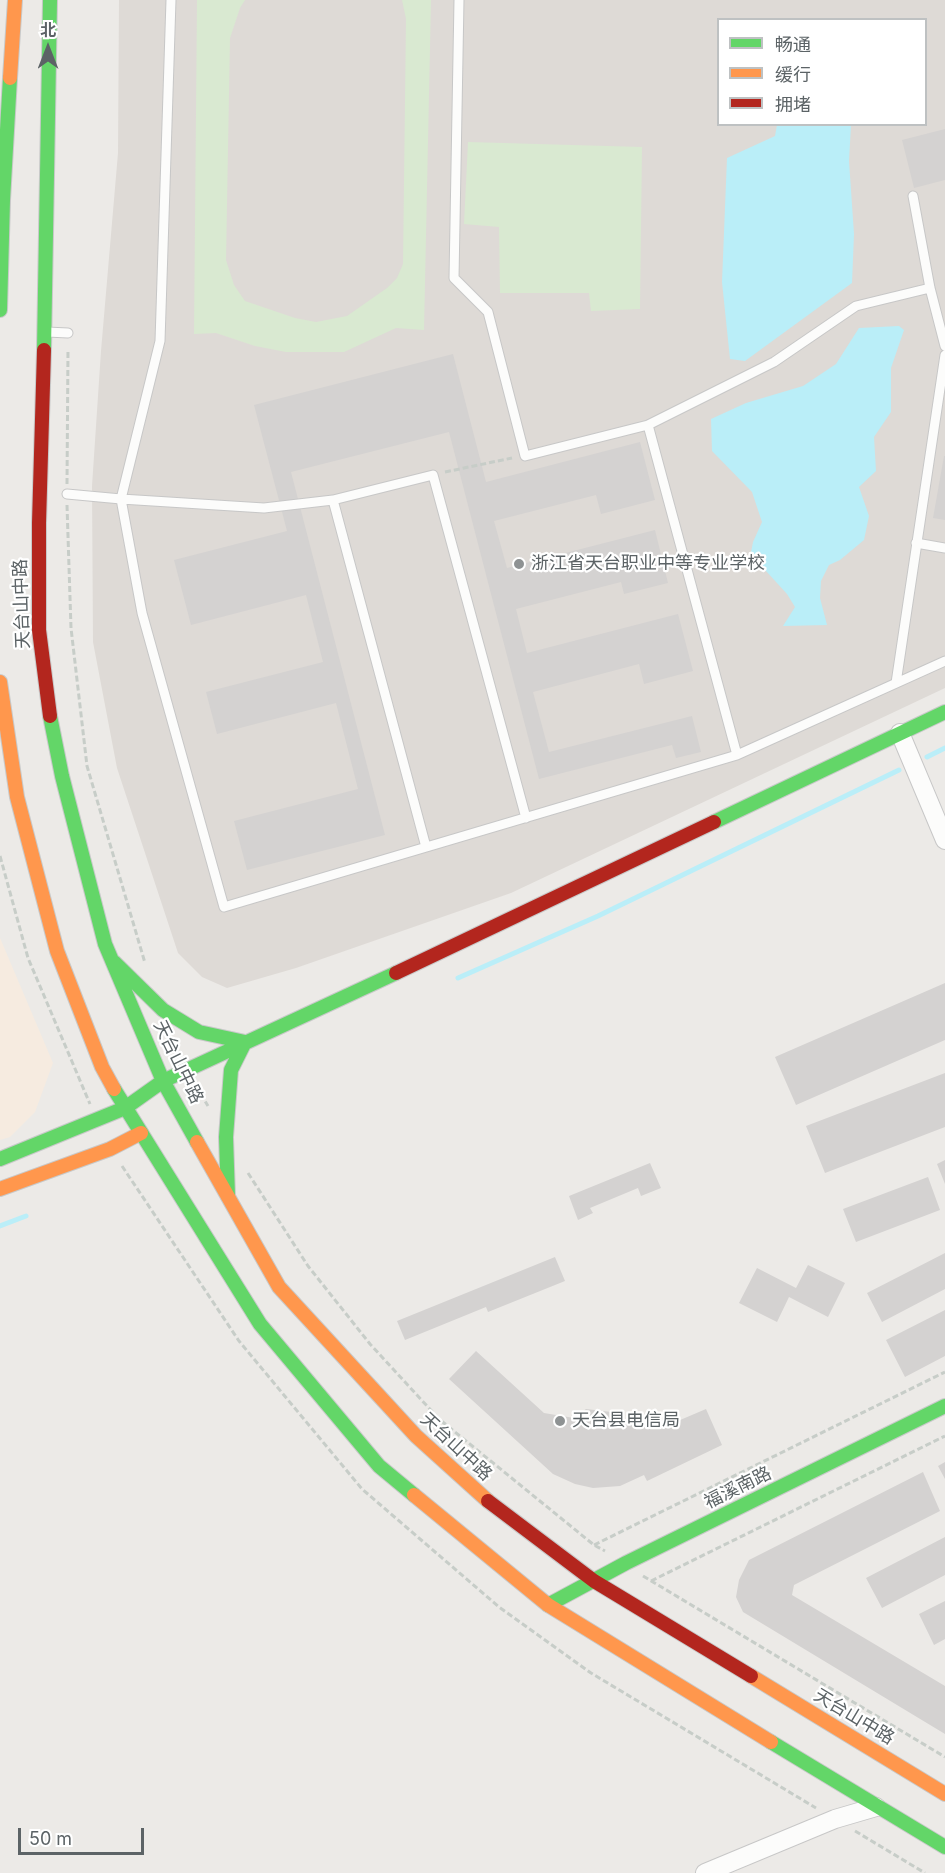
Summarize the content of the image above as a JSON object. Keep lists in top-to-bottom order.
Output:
{
  "streets": {
    "main road": ["天台山中路", "福溪南路"]
  },
  "crossings": [
    ["天台山中路", "福溪南路"]
  ],
  "places": ["浙江省天台职业中等专业学校", "天台县电信局"],
  "legend": ["畅通", "缓行", "拥堵"],
  "scale_bar": "50 m",
  "north": "top"
}
